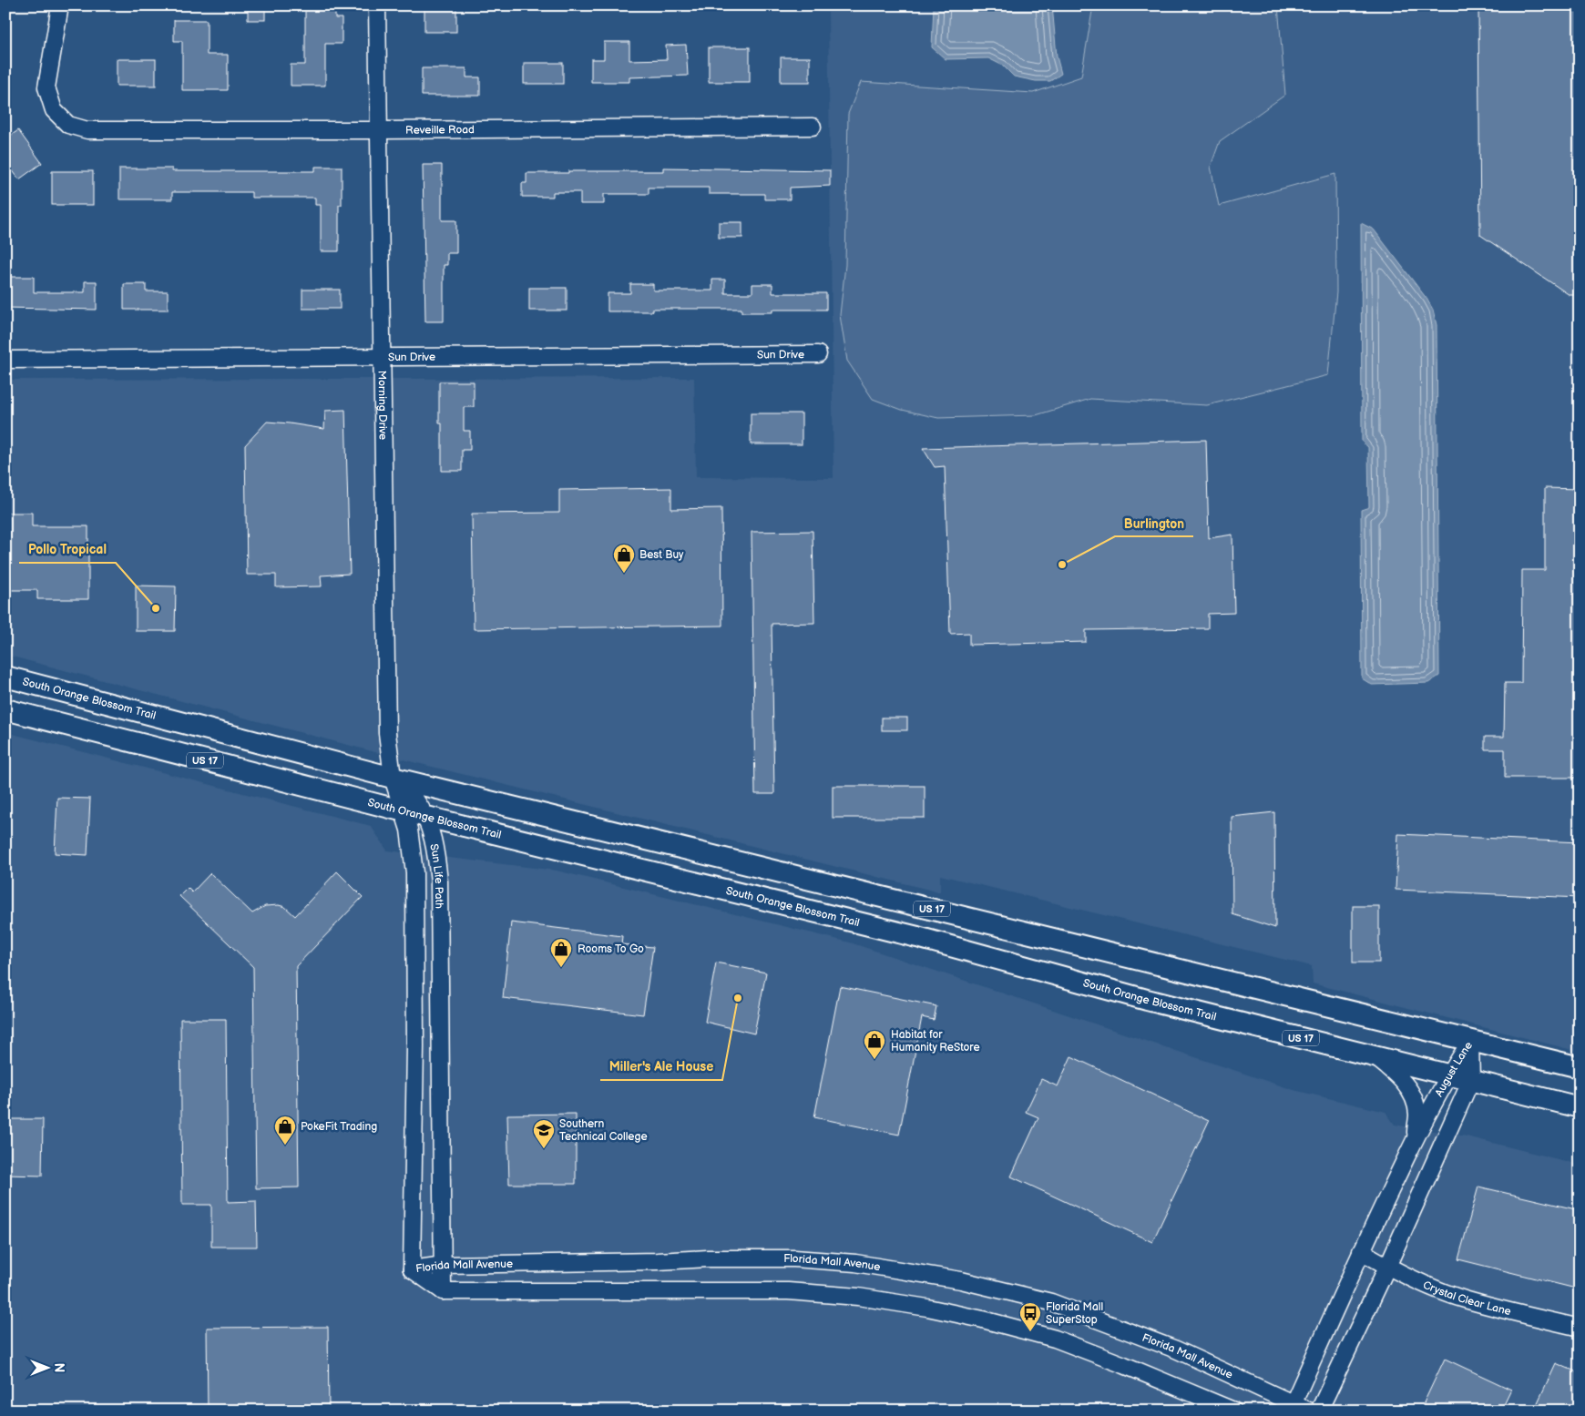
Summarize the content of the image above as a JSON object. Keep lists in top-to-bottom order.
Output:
{
  "streets": {
    "main road": ["South Orange Blossom Trail", "US 17"],
    "street": [
      "Reveille Road",
      "Sun Drive",
      "Morning Drive",
      "Sun Life Path",
      "August Lane",
      "Florida Mall Avenue",
      "Crystal Clear Lane"
    ]
  },
  "crossings": [
    ["Reveille Road", "Morning Drive"],
    ["Sun Drive", "Morning Drive"],
    ["Morning Drive", "South Orange Blossom Trail"],
    ["Morning Drive", "Sun Life Path"],
    ["South Orange Blossom Trail", "Sun Life Path"],
    ["South Orange Blossom Trail", "August Lane"],
    ["Sun Life Path", "Florida Mall Avenue"],
    ["August Lane", "Florida Mall Avenue"],
    ["August Lane", "Crystal Clear Lane"]
  ],
  "places": {
    "other": ["Burlington", "Pollo Tropical", "Miller's Ale House"],
    "shop": [
      "Best Buy",
      "Rooms To Go",
      "Habitat for Humanity ReStore",
      "PokeFit Trading"
    ],
    "school or university": ["Southern Technical College"],
    "bus stop": ["Florida Mall SuperStop"]
  },
  "north": "right"
}
